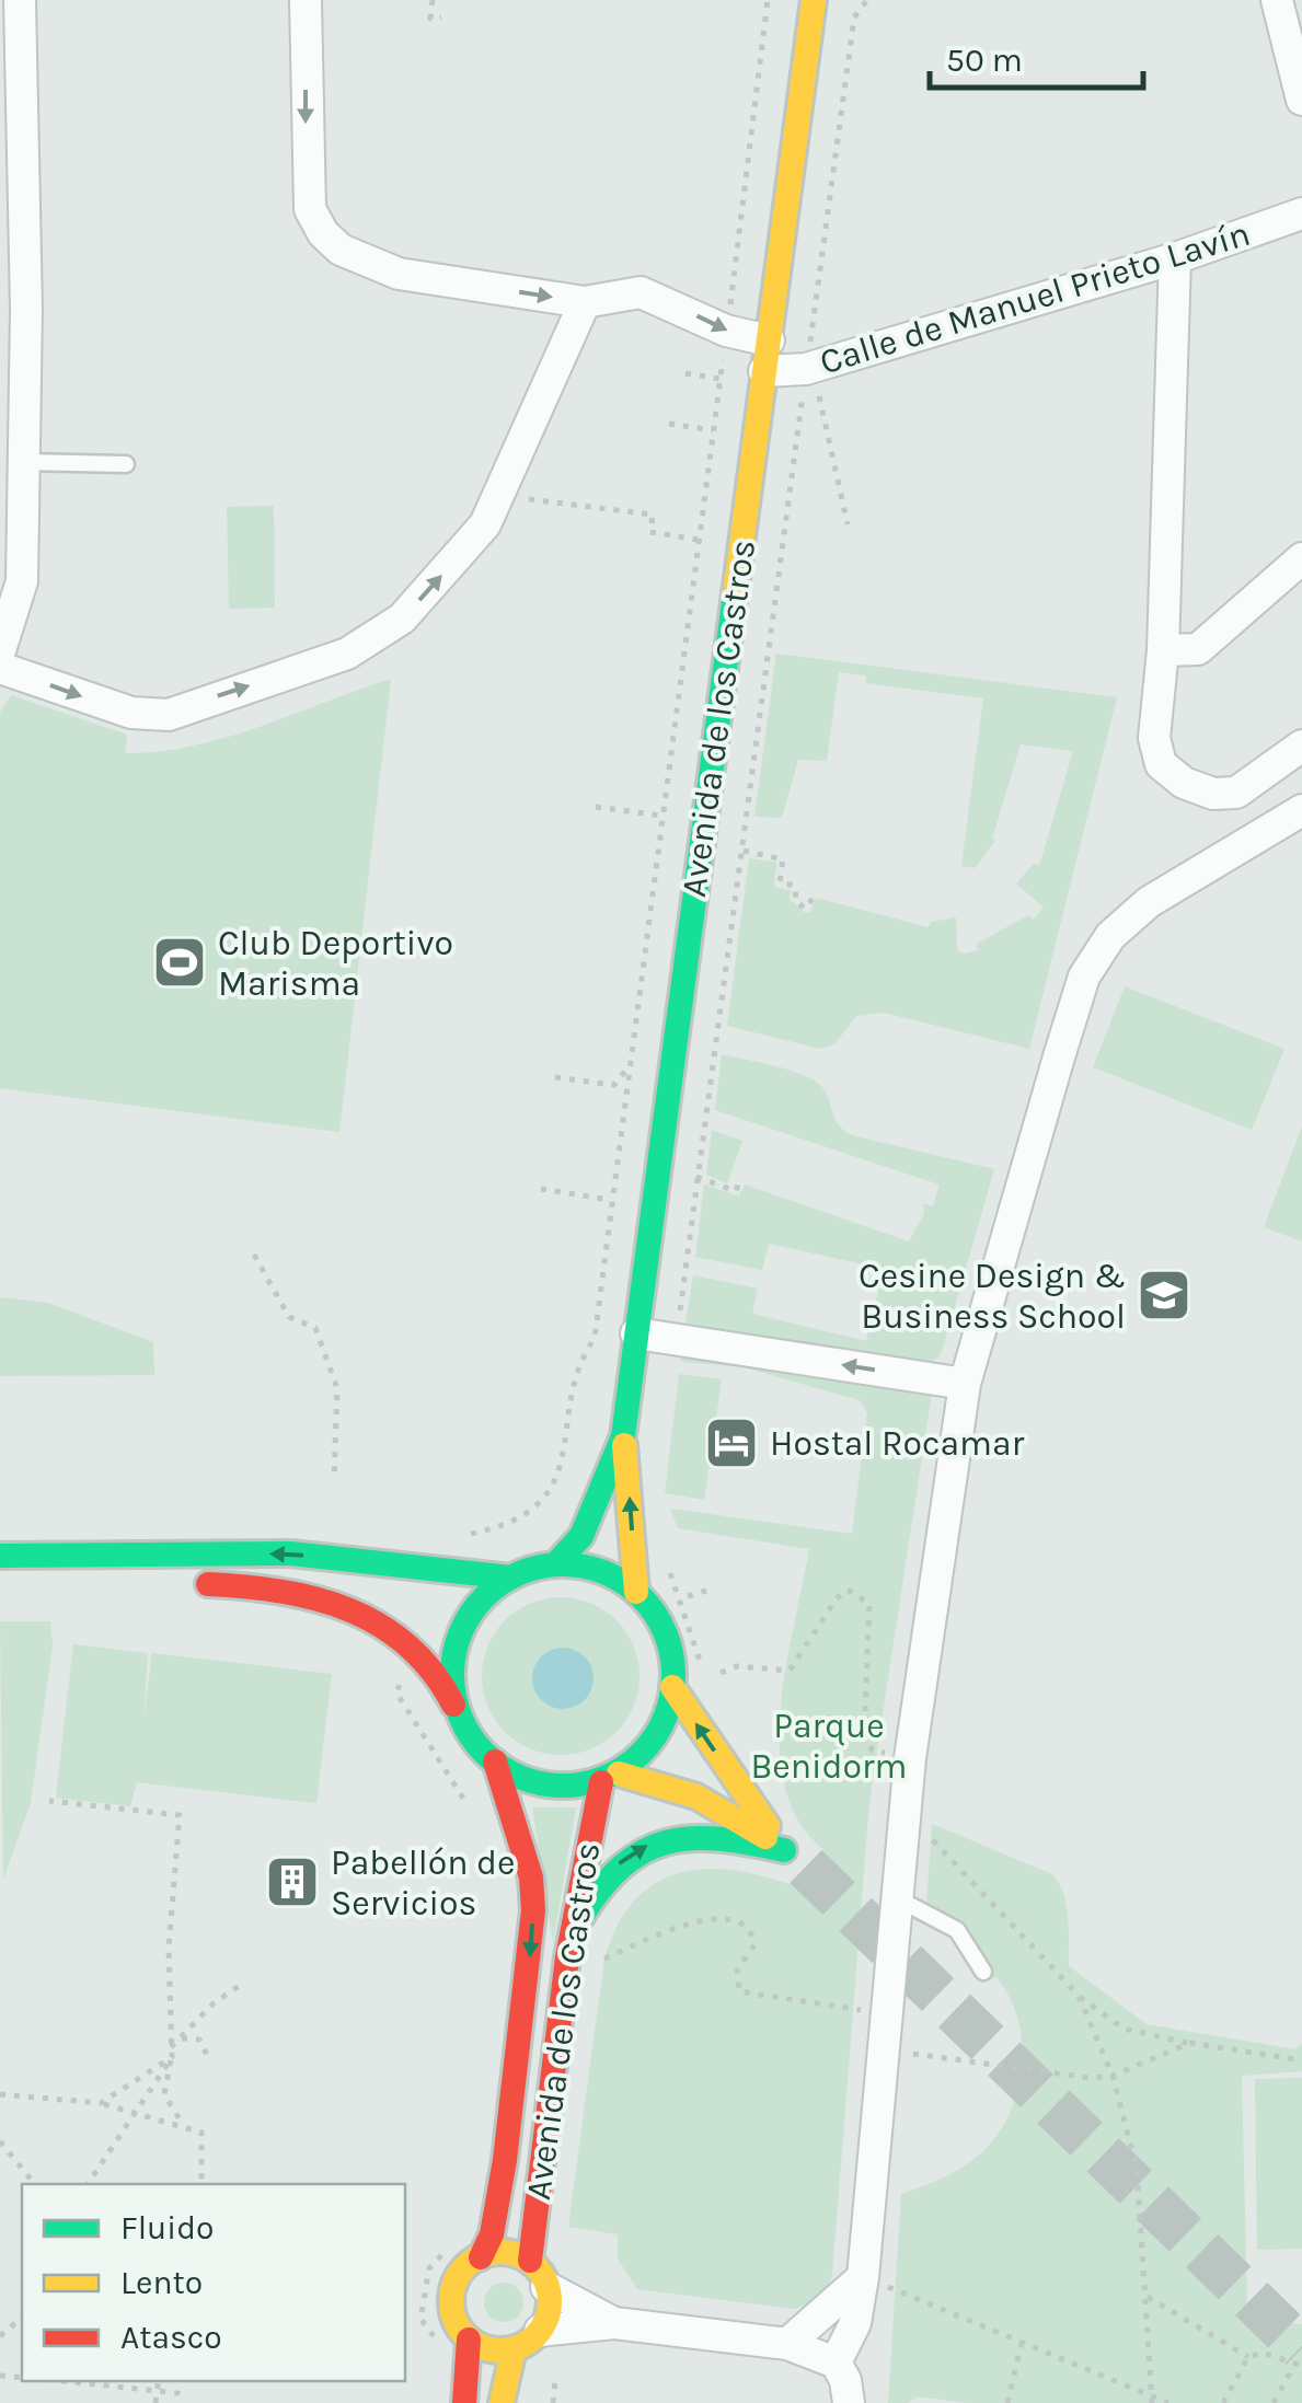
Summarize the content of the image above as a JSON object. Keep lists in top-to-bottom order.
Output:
{
  "streets": {
    "main road": ["Avenida de los Castros"],
    "street": ["Calle de Manuel Prieto Lavín"]
  },
  "crossings": [
    ["Calle de Manuel Prieto Lavín", "Avenida de los Castros"]
  ],
  "one_way": ["Calle de Manuel Prieto Lavín"],
  "parks": ["Parque Benidorm"],
  "places": {
    "sports": ["Club Deportivo Marisma"],
    "school or university": ["Cesine Design & Business School"],
    "hotel": ["Hostal Rocamar"],
    "building": ["Pabellón de Servicios"]
  },
  "legend": ["Fluido", "Lento", "Atasco"],
  "scale_bar": "50 m"
}
